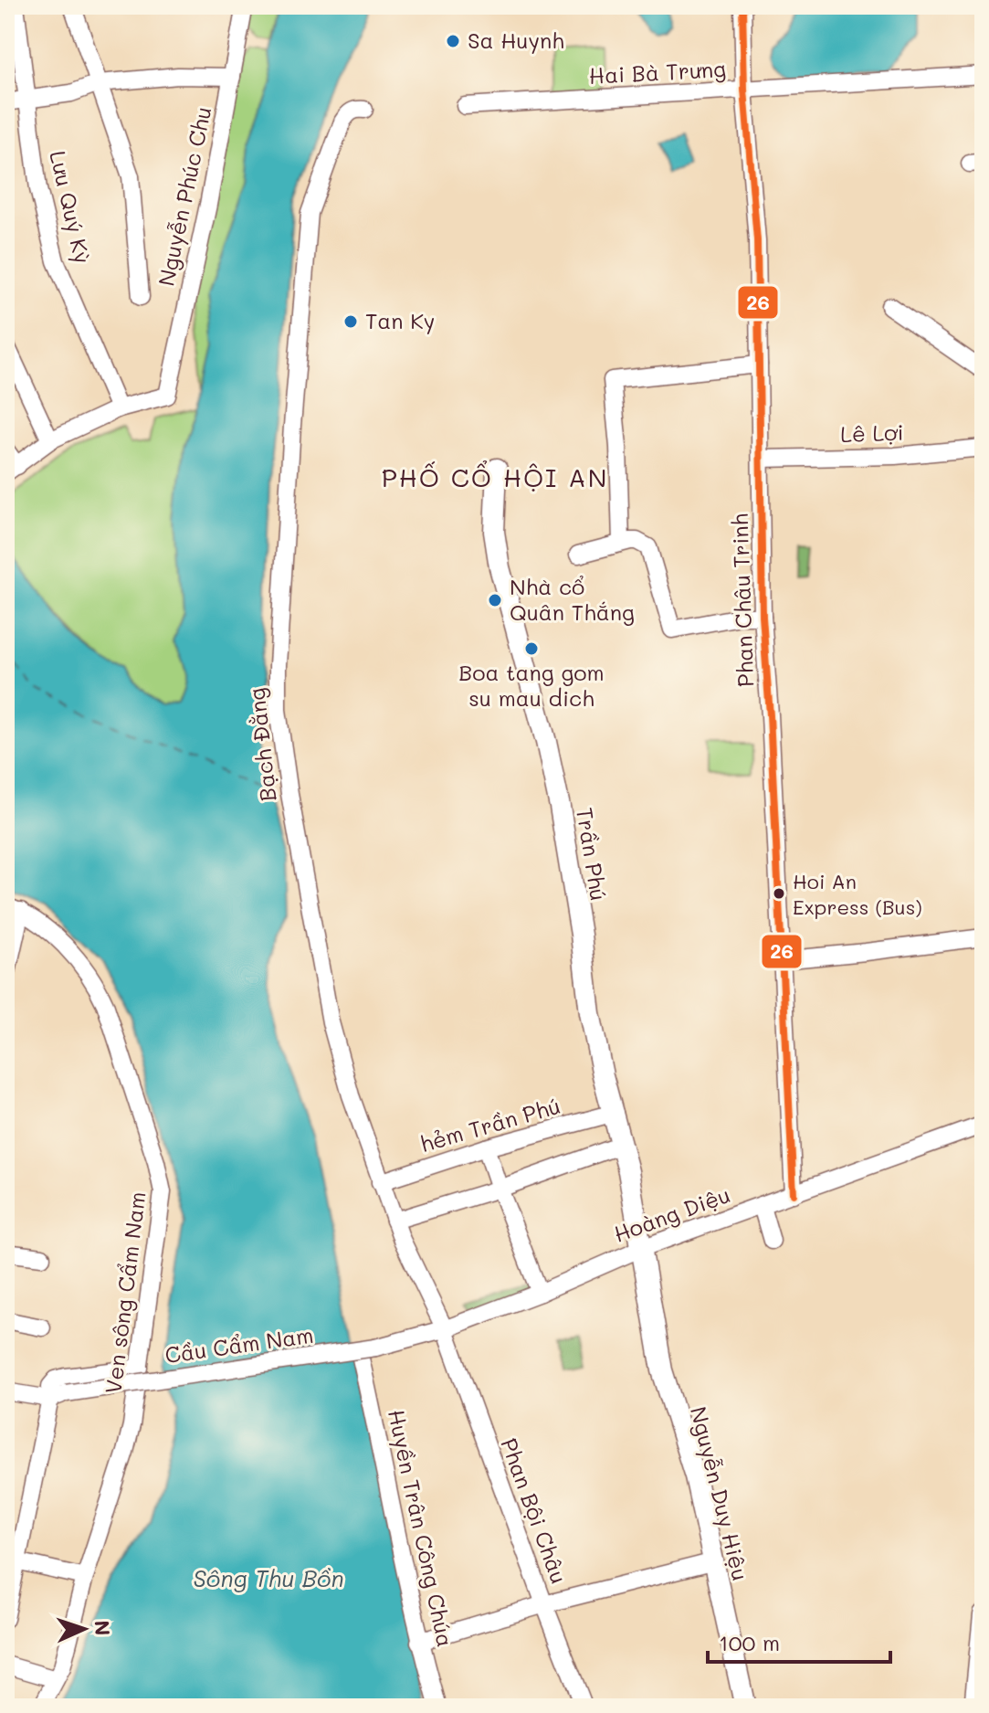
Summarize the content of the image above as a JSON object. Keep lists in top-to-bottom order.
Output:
{
  "streets": {
    "main road": ["Trần Phú", "Nguyễn Duy Hiệu"],
    "street": [
      "Hai Bà Trưng",
      "Nguyễn Phúc Chu",
      "Lưu Quý Kỳ",
      "Lê Lợi",
      "Phan Châu Trinh",
      "Bạch Đằng",
      "hẻm Trần Phú",
      "Hoàng Diệu",
      "Ven sông Cẩm Nam",
      "Cầu Cẩm Nam",
      "Phan Bội Châu",
      "Huyền Trân Công Chúa"
    ]
  },
  "crossings": [
    ["Hai Bà Trưng", "Phan Châu Trinh"],
    ["Nguyễn Phúc Chu", "Lưu Quý Kỳ"],
    ["Lê Lợi", "Phan Châu Trinh"],
    ["Phan Châu Trinh", "Hoàng Diệu"],
    ["Bạch Đằng", "hẻm Trần Phú"],
    ["Bạch Đằng", "Hoàng Diệu"],
    ["Bạch Đằng", "Phan Bội Châu"],
    ["Trần Phú", "hẻm Trần Phú"],
    ["Trần Phú", "Hoàng Diệu"],
    ["Trần Phú", "Nguyễn Duy Hiệu"],
    ["Hoàng Diệu", "Cầu Cẩm Nam"],
    ["Hoàng Diệu", "Nguyễn Duy Hiệu"],
    ["Hoàng Diệu", "Phan Bội Châu"]
  ],
  "districts": ["PHỐ CỔ HỘI AN"],
  "water": ["Sông Thu Bồn"],
  "places": [
    "Sa Huynh",
    "Tan Ky",
    "Nhà cổ Quân Thắng",
    "Boa tang gom su mau dich",
    "Hoi An Express (Bus)"
  ],
  "lines": ["transit line 26"],
  "scale_bar": "100 m",
  "north": "right"
}
